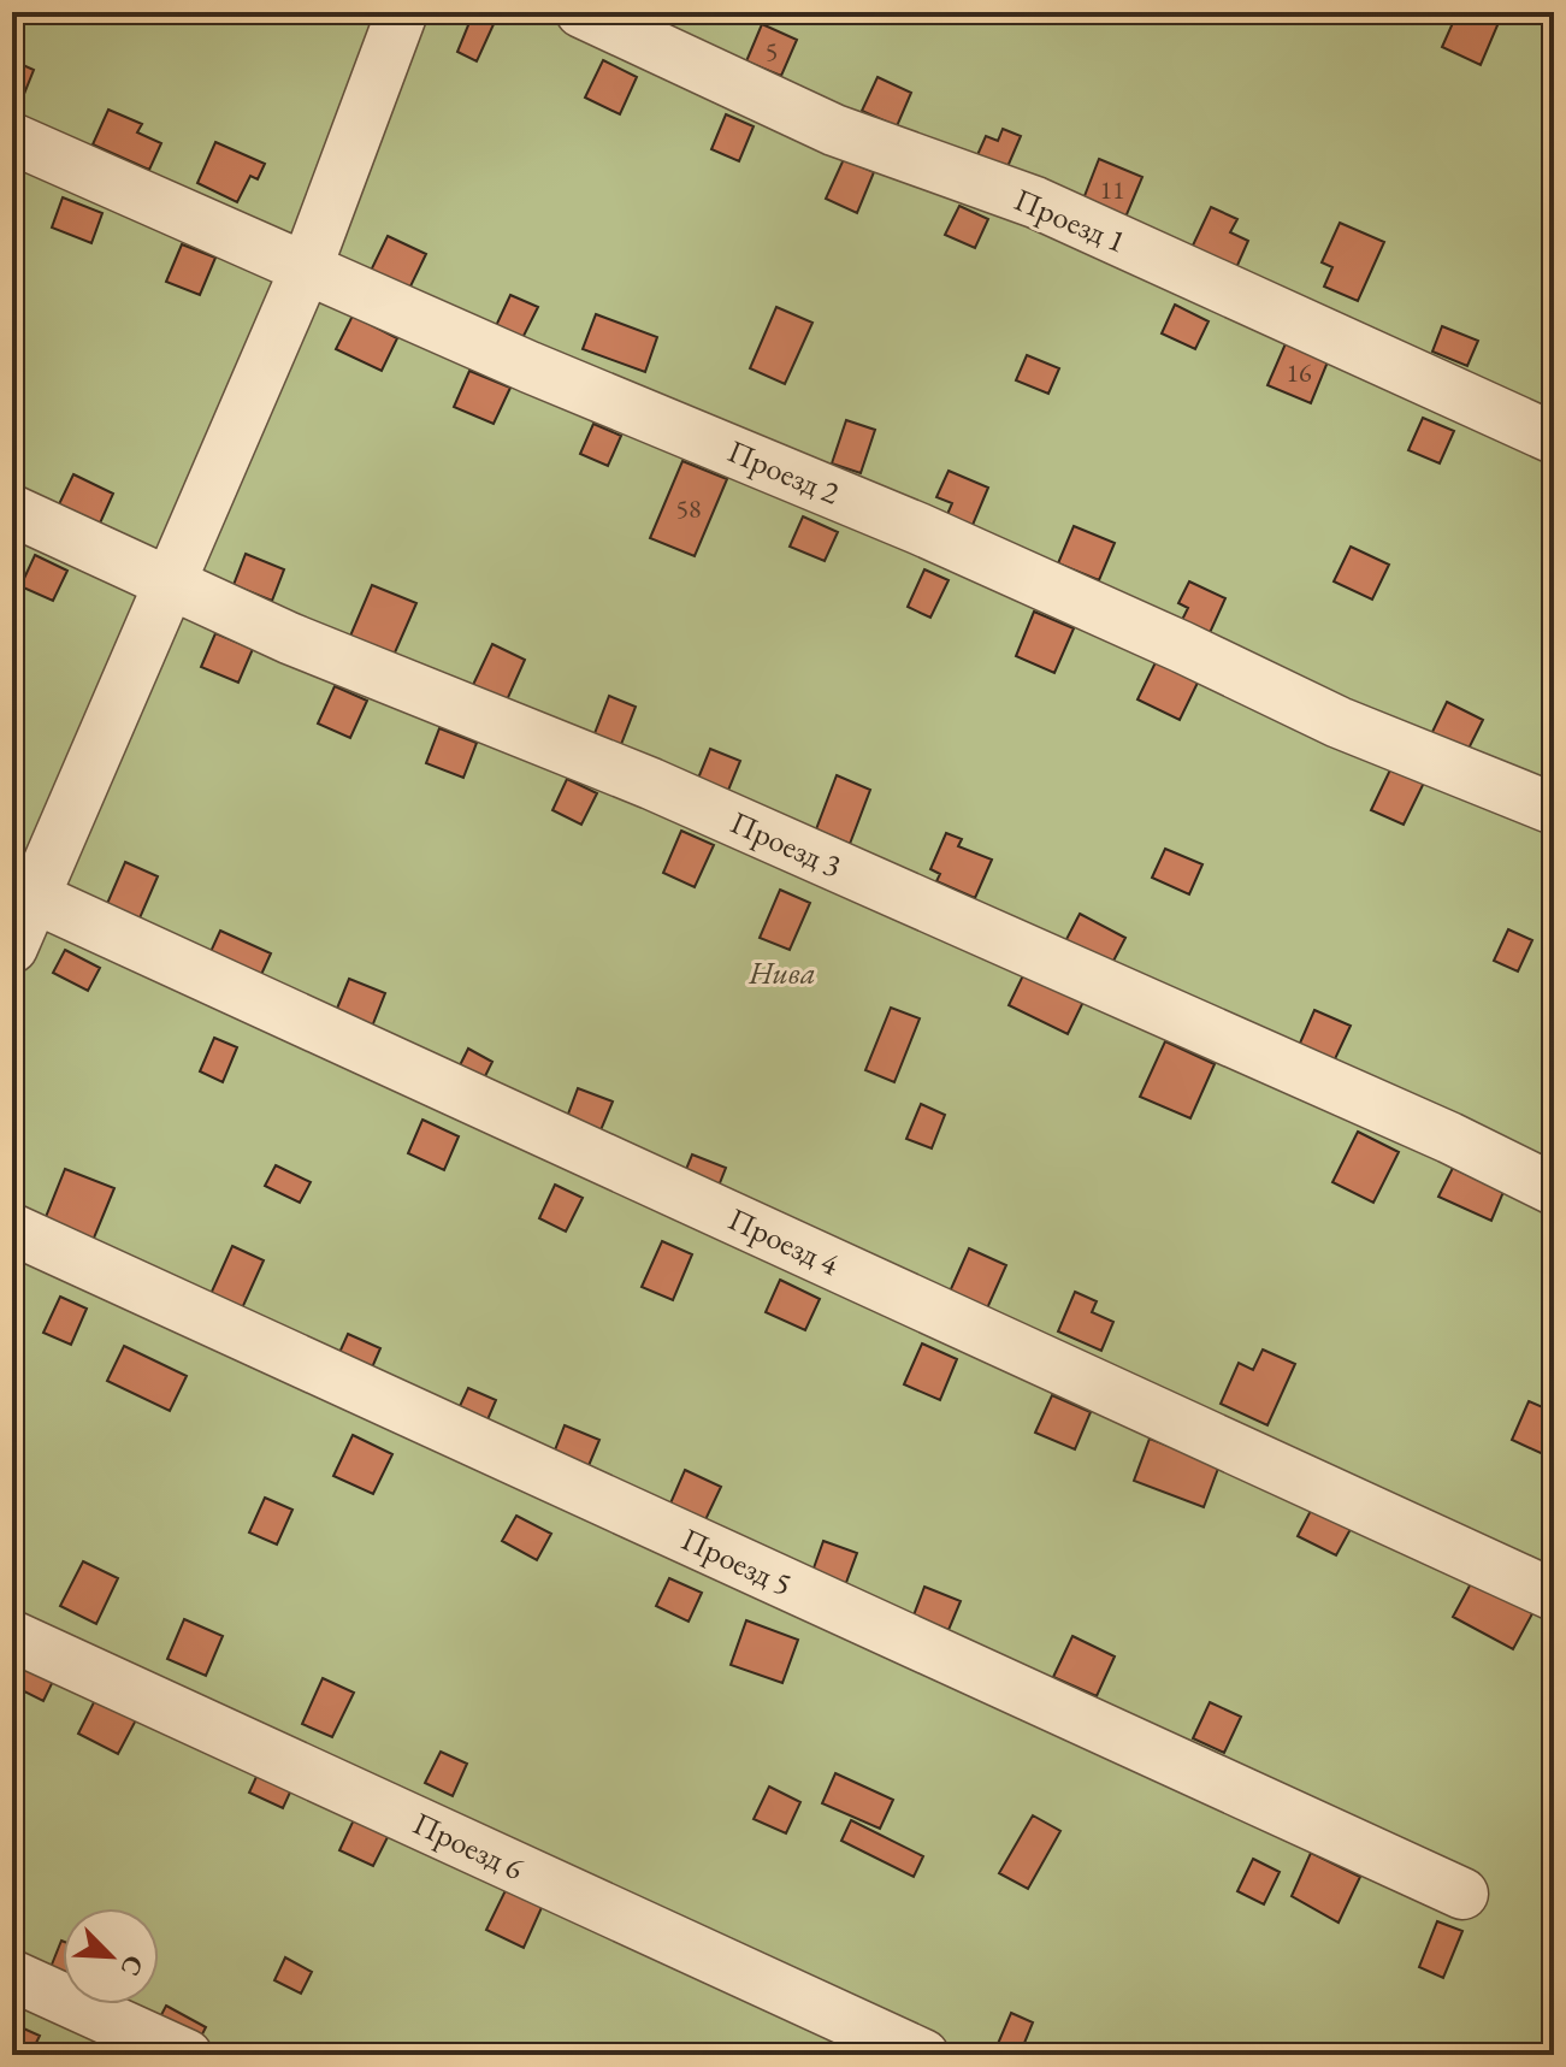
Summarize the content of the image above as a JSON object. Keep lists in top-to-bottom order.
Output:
{
  "streets": {
    "street": [
      "Проезд 1",
      "Проезд 2",
      "Проезд 3",
      "Проезд 4",
      "Проезд 5",
      "Проезд 6"
    ]
  },
  "parks": ["Нива"],
  "house_numbers": [
    "5",
    "11",
    "16",
    "58"
  ],
  "north": "bottom right"
}
